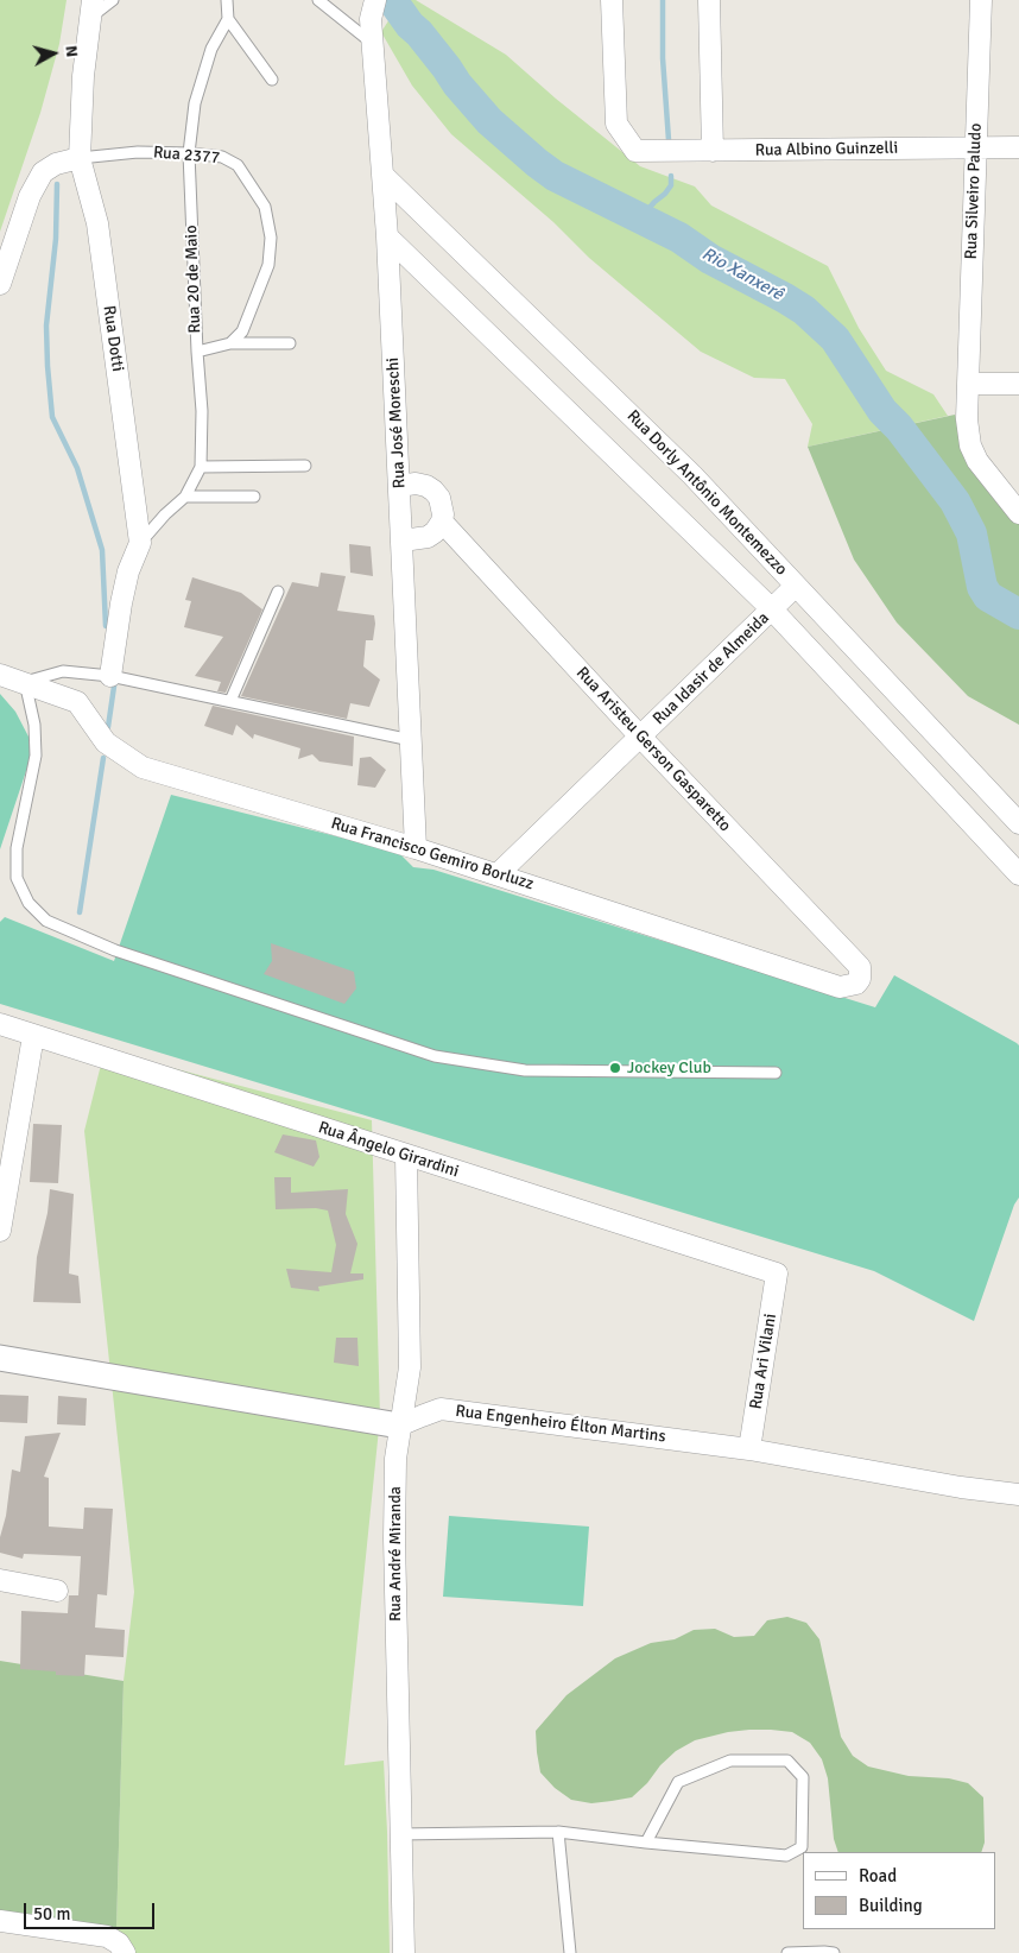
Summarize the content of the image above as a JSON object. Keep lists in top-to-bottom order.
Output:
{
  "streets": {
    "street": [
      "Rua Albino Guinzelli",
      "Rua Silveiro Paludo",
      "Rua Dotti",
      "Rua José Moreschi",
      "Rua Dorly Antônio Montemezzo",
      "Rua Idasir de Almeida",
      "Rua Aristeu Gerson Gasparetto",
      "Rua Francisco Gemiro Borluzz",
      "Rua Ângelo Girardini",
      "Rua Ari Vilani",
      "Rua Engenheiro Élton Martins",
      "Rua André Miranda"
    ],
    "lane": ["Rua 2377", "Rua 20 de Maio"]
  },
  "crossings": [
    ["Rua Albino Guinzelli", "Rua Silveiro Paludo"],
    ["Rua 2377", "Rua 20 de Maio"],
    ["Rua 2377", "Rua Dotti"],
    ["Rua 20 de Maio", "Rua Dotti"],
    ["Rua José Moreschi", "Rua Dorly Antônio Montemezzo"],
    ["Rua José Moreschi", "Rua Francisco Gemiro Borluzz"],
    ["Rua Dorly Antônio Montemezzo", "Rua Idasir de Almeida"],
    ["Rua Idasir de Almeida", "Rua Aristeu Gerson Gasparetto"],
    ["Rua Idasir de Almeida", "Rua Francisco Gemiro Borluzz"],
    ["Rua Aristeu Gerson Gasparetto", "Rua Francisco Gemiro Borluzz"],
    ["Rua Ângelo Girardini", "Rua Ari Vilani"],
    ["Rua Ângelo Girardini", "Rua André Miranda"],
    ["Rua Ari Vilani", "Rua Engenheiro Élton Martins"],
    ["Rua Engenheiro Élton Martins", "Rua André Miranda"]
  ],
  "water": ["Rio Xanxerê"],
  "places": ["Jockey Club"],
  "legend": ["Road", "Building"],
  "scale_bar": "50 m",
  "north": "right"
}
